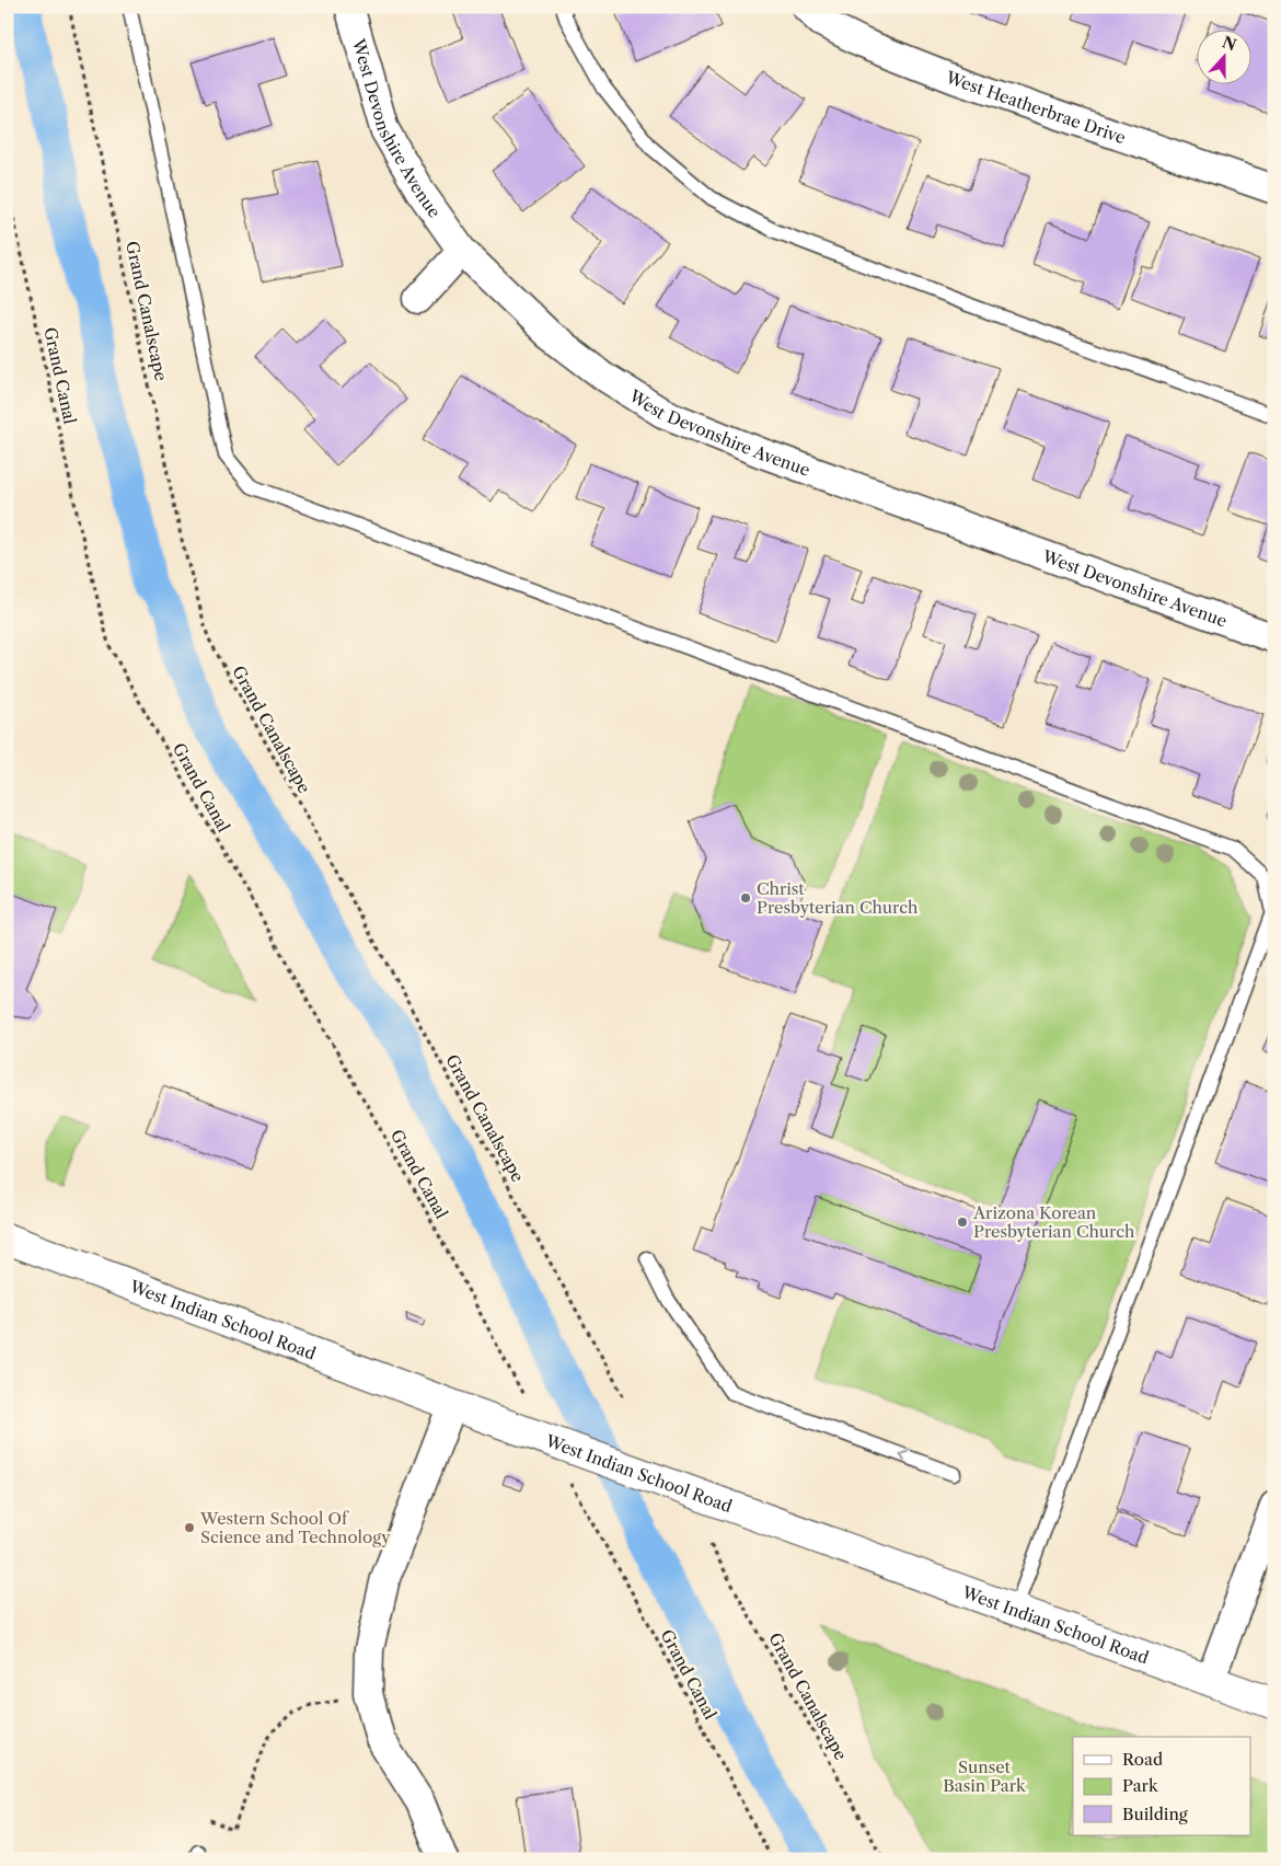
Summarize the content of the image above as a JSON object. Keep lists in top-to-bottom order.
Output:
{
  "streets": {
    "main road": ["West Indian School Road"],
    "street": ["West Heatherbrae Drive", "West Devonshire Avenue"],
    "path": ["Grand Canalscape", "Grand Canal"]
  },
  "parks": ["Sunset Basin Park"],
  "places": ["Christ Presbyterian Church", "Arizona Korean Presbyterian Church", "Western School Of Science and Technology"],
  "legend": ["Road", "Park", "Building"],
  "north": "top"
}
